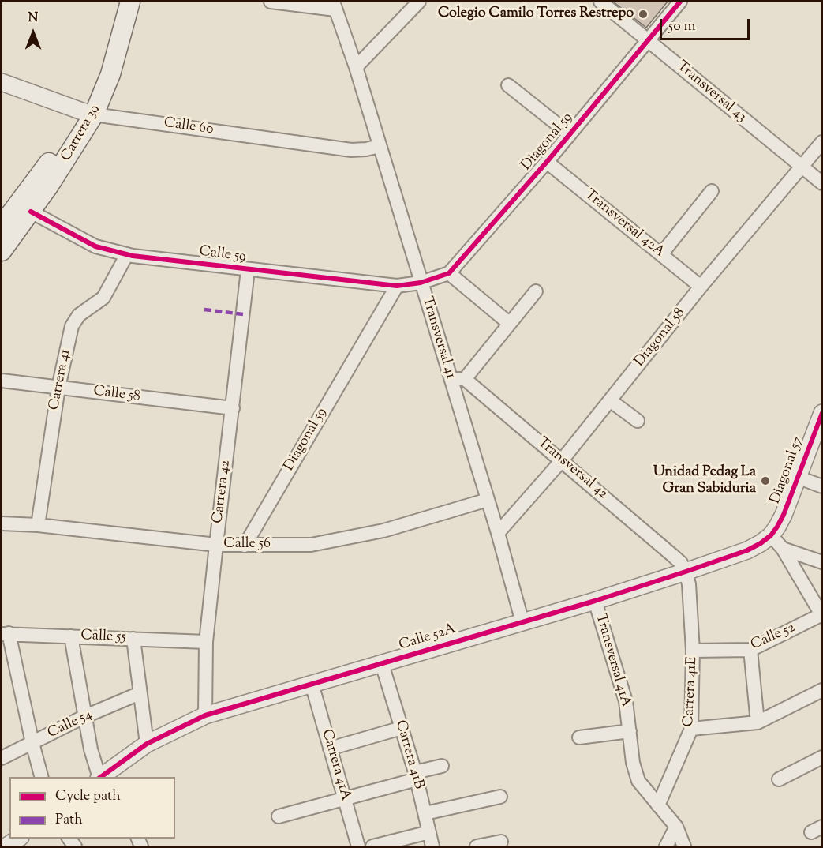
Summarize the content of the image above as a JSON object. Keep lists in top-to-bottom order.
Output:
{
  "streets": {
    "main road": ["Carrera 39"],
    "street": [
      "Transversal 43",
      "Calle 60",
      "Diagonal 59",
      "Transversal 42A",
      "Calle 59",
      "Transversal 41",
      "Diagonal 58",
      "Carrera 41",
      "Calle 58",
      "Transversal 42",
      "Diagonal 57",
      "Carrera 42",
      "Calle 56",
      "Calle 55",
      "Calle 52",
      "Calle 52A",
      "Transversal 41A",
      "Carrera 41E",
      "Calle 54",
      "Carrera 41B",
      "Carrera 41A"
    ]
  },
  "crossings": [
    ["Transversal 43", "Diagonal 59"],
    ["Transversal 43", "Diagonal 58"],
    ["Calle 60", "Carrera 39"],
    ["Calle 60", "Transversal 41"],
    ["Carrera 39", "Calle 59"],
    ["Diagonal 59", "Transversal 42A"],
    ["Diagonal 59", "Calle 59"],
    ["Diagonal 59", "Calle 56"],
    ["Transversal 42A", "Diagonal 58"],
    ["Calle 59", "Transversal 41"],
    ["Calle 59", "Carrera 41"],
    ["Calle 59", "Carrera 42"],
    ["Transversal 41", "Diagonal 58"],
    ["Transversal 41", "Transversal 42"],
    ["Transversal 41", "Calle 56"],
    ["Transversal 41", "Calle 52A"],
    ["Diagonal 58", "Transversal 42"],
    ["Carrera 41", "Calle 58"],
    ["Carrera 41", "Calle 56"],
    ["Calle 58", "Carrera 42"],
    ["Transversal 42", "Calle 52A"],
    ["Transversal 42", "Carrera 41E"],
    ["Diagonal 57", "Calle 52A"],
    ["Carrera 42", "Calle 56"],
    ["Carrera 42", "Calle 55"],
    ["Carrera 42", "Calle 52A"],
    ["Calle 52", "Carrera 41E"],
    ["Calle 52A", "Transversal 41A"],
    ["Calle 52A", "Carrera 41E"],
    ["Calle 52A", "Carrera 41B"],
    ["Calle 52A", "Carrera 41A"],
    ["Transversal 41A", "Carrera 41E"]
  ],
  "places": ["Colegio Camilo Torres Restrepo", "Unidad Pedag La Gran Sabiduria"],
  "legend": ["Cycle path", "Path"],
  "scale_bar": "50 m",
  "north": "top"
}
